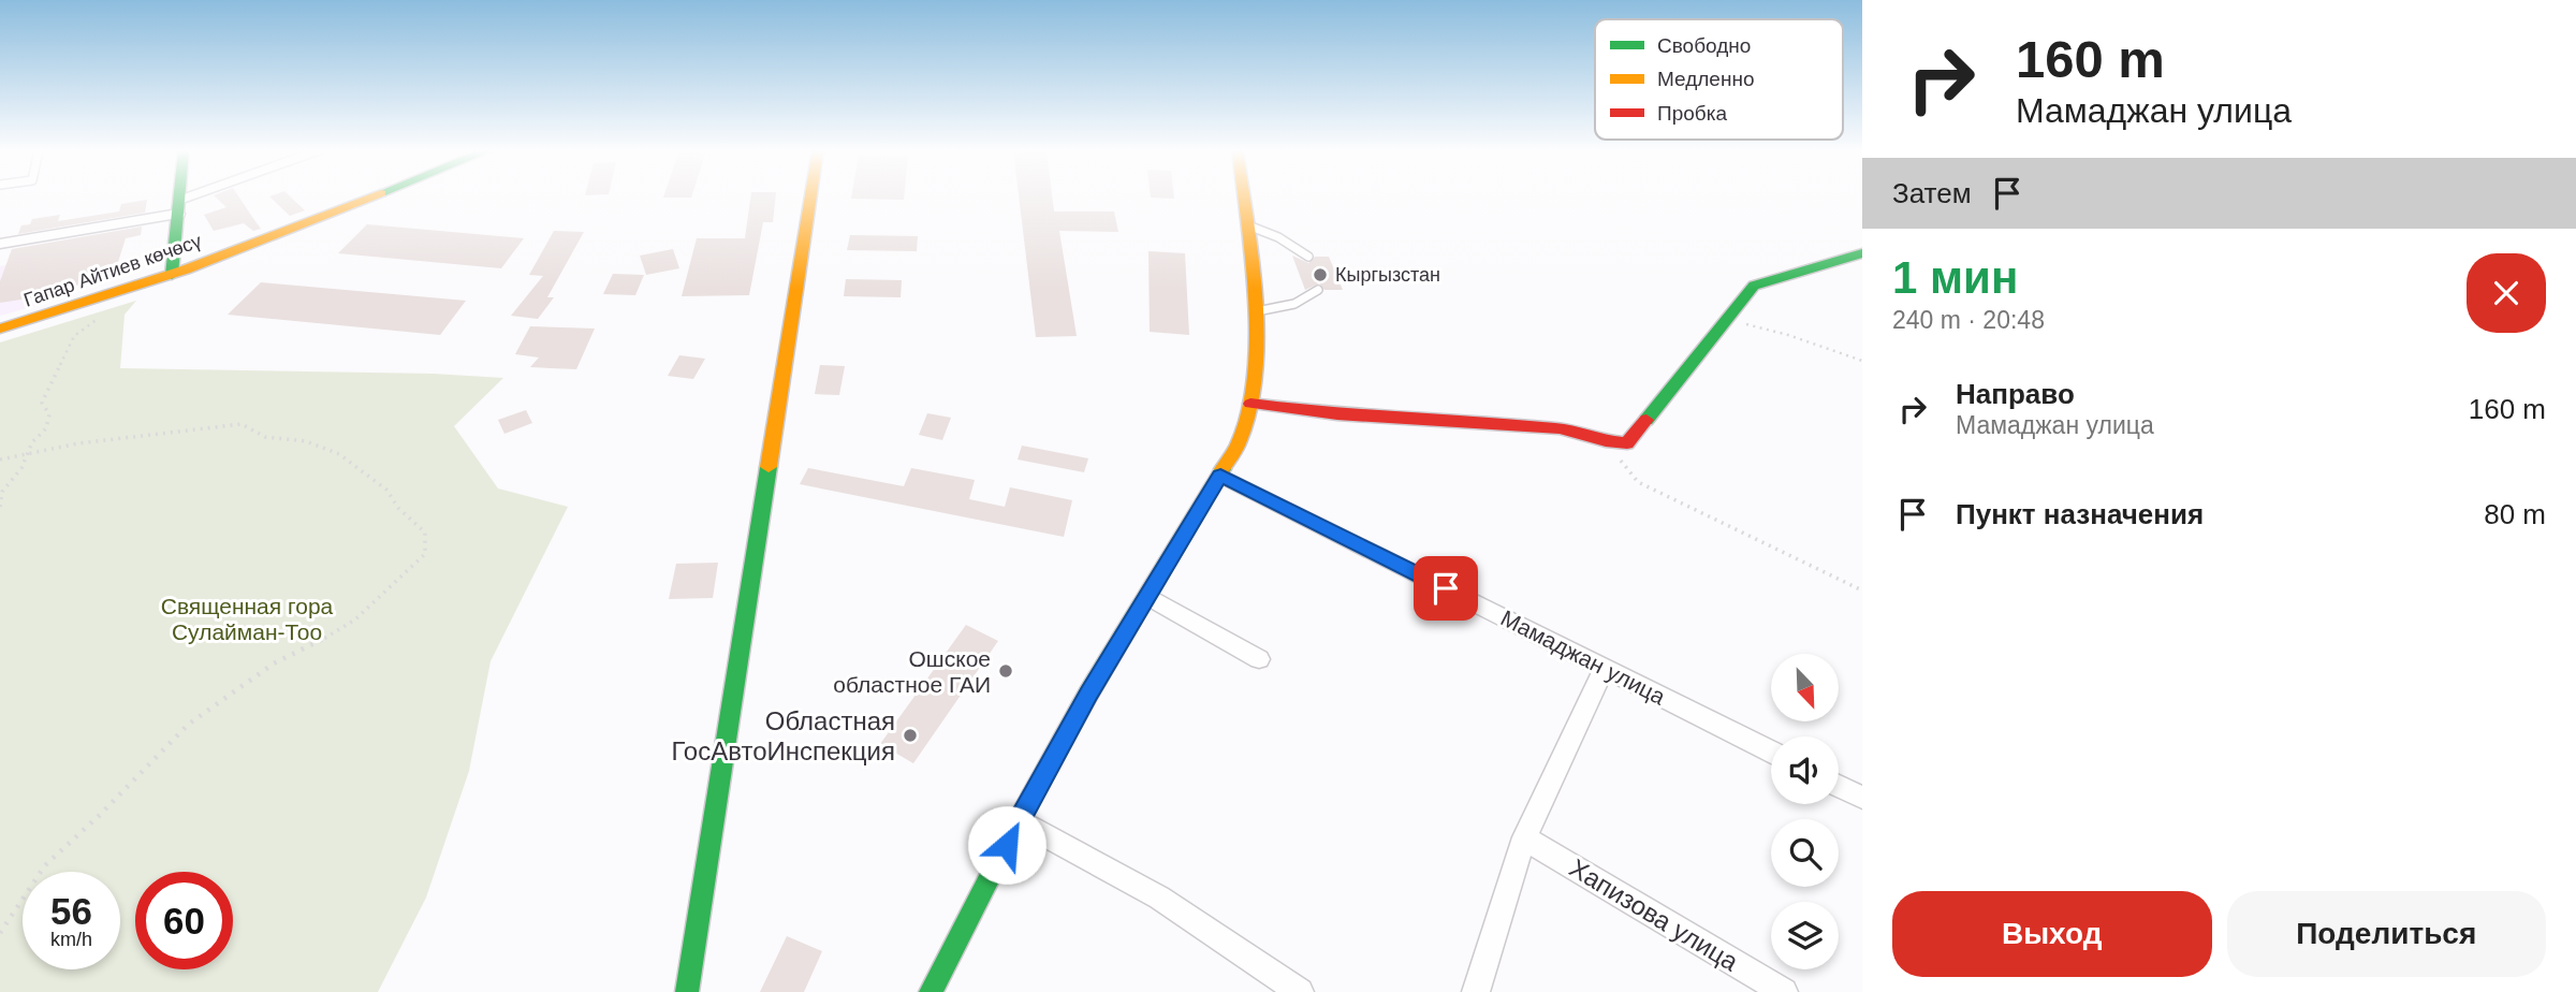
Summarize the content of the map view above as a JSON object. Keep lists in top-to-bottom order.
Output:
{
  "streets": {
    "street": ["Гапар Айтиев көчөсү", "Мамаджан улица", "Хапизова улица"]
  },
  "parks": ["Священная гора Сулайман-Тоо"],
  "places": ["Кыргызстан", "Ошское областное ГАИ", "Областная ГосАвтоИнспекция"],
  "legend": ["Свободно", "Медленно", "Пробка"],
  "north": "bottom right",
  "page": {
    "turn": ["160 m", "Мамаджан улица"],
    "then": "Затем",
    "heading": ["1 мин", "240 m · 20:48"],
    "list": [
      {
        "name": "Направо",
        "note": "Мамаджан улица",
        "value": "160 m"
      },
      {
        "name": "Пункт назначения",
        "value": "80 m"
      }
    ],
    "speed": "56 km/h",
    "limit": "60",
    "buttons": ["Выход", "Поделиться"]
  }
}
